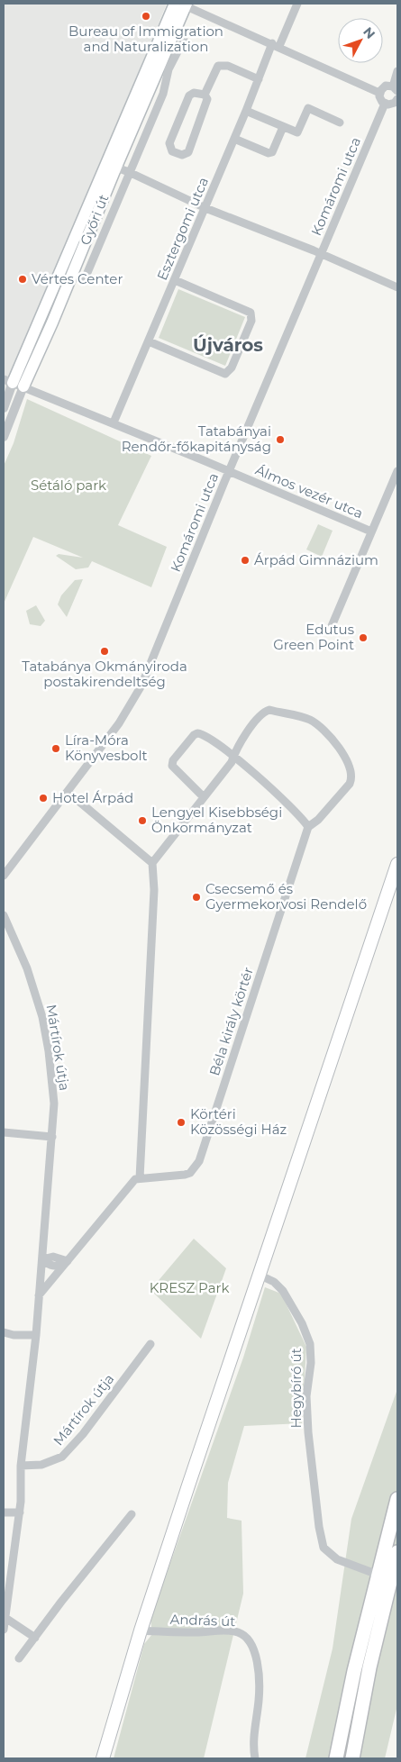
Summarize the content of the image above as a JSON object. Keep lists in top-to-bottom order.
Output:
{
  "streets": {
    "main road": ["Győri út"],
    "street": [
      "Komáromi utca",
      "Esztergomi utca",
      "Álmos vezér utca",
      "Béla király körtér",
      "Mártírok útja",
      "Hegybíró út",
      "András út"
    ]
  },
  "crossings": [
    ["Komáromi utca", "Álmos vezér utca"],
    ["Győri út", "Álmos vezér utca"],
    ["Esztergomi utca", "Álmos vezér utca"]
  ],
  "districts": ["Újváros"],
  "parks": ["Sétáló park", "KRESZ Park"],
  "places": [
    "Bureau of Immigration and Naturalization",
    "Vértes Center",
    "Tatabányai Rendőr-főkapitányság",
    "Árpád Gimnázium",
    "Edutus Green Point",
    "Tatabánya Okmányiroda postakirendeltség",
    "Líra-Móra Könyvesbolt",
    "Hotel Árpád",
    "Lengyel Kisebbségi Önkormányzat",
    "Csecsemő és Gyermekorvosi Rendelő",
    "Körtéri Közösségi Ház"
  ],
  "north": "top right"
}
